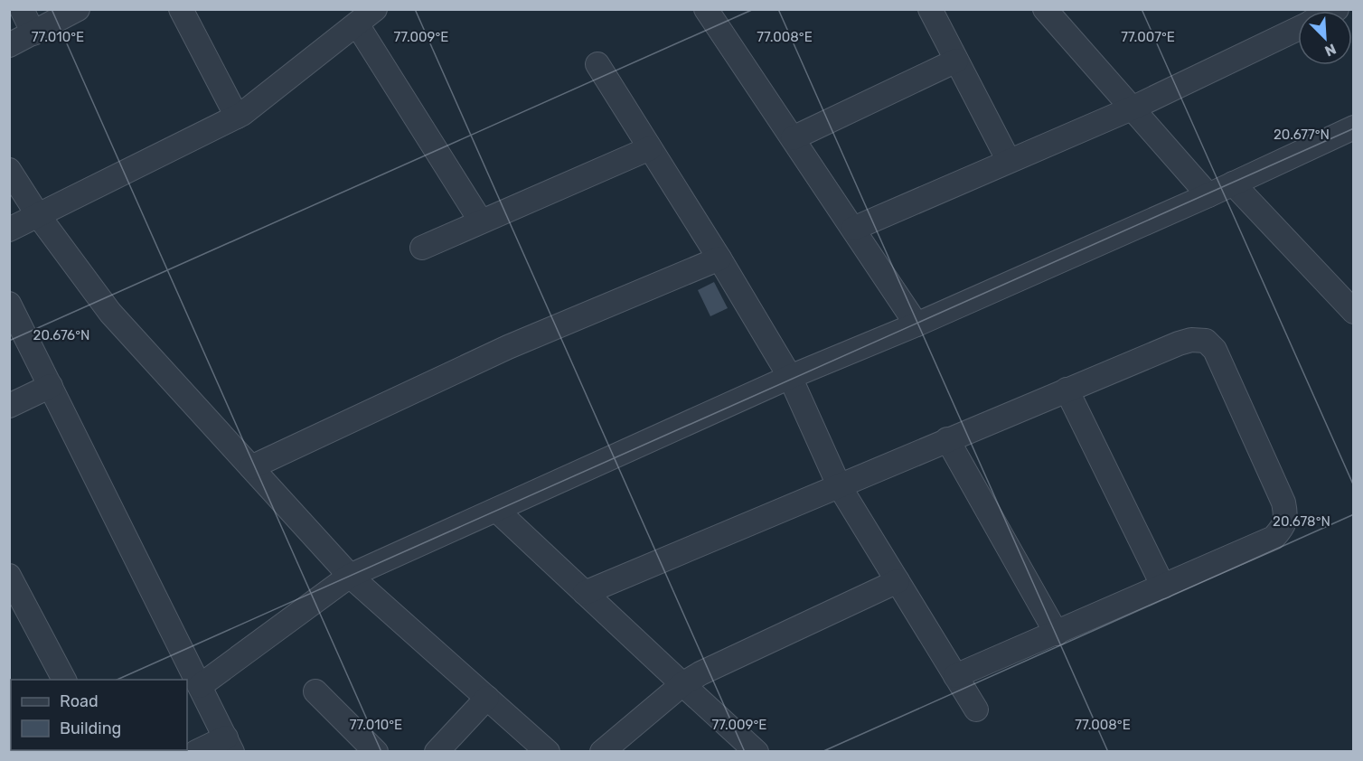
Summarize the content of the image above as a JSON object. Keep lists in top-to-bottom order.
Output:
{
  "legend": ["Road", "Building"],
  "north": "bottom right",
  "coordinates": [
    "77.010°E",
    "77.009°E",
    "77.008°E",
    "77.007°E",
    "20.677°N",
    "20.676°N",
    "20.678°N"
  ]
}
